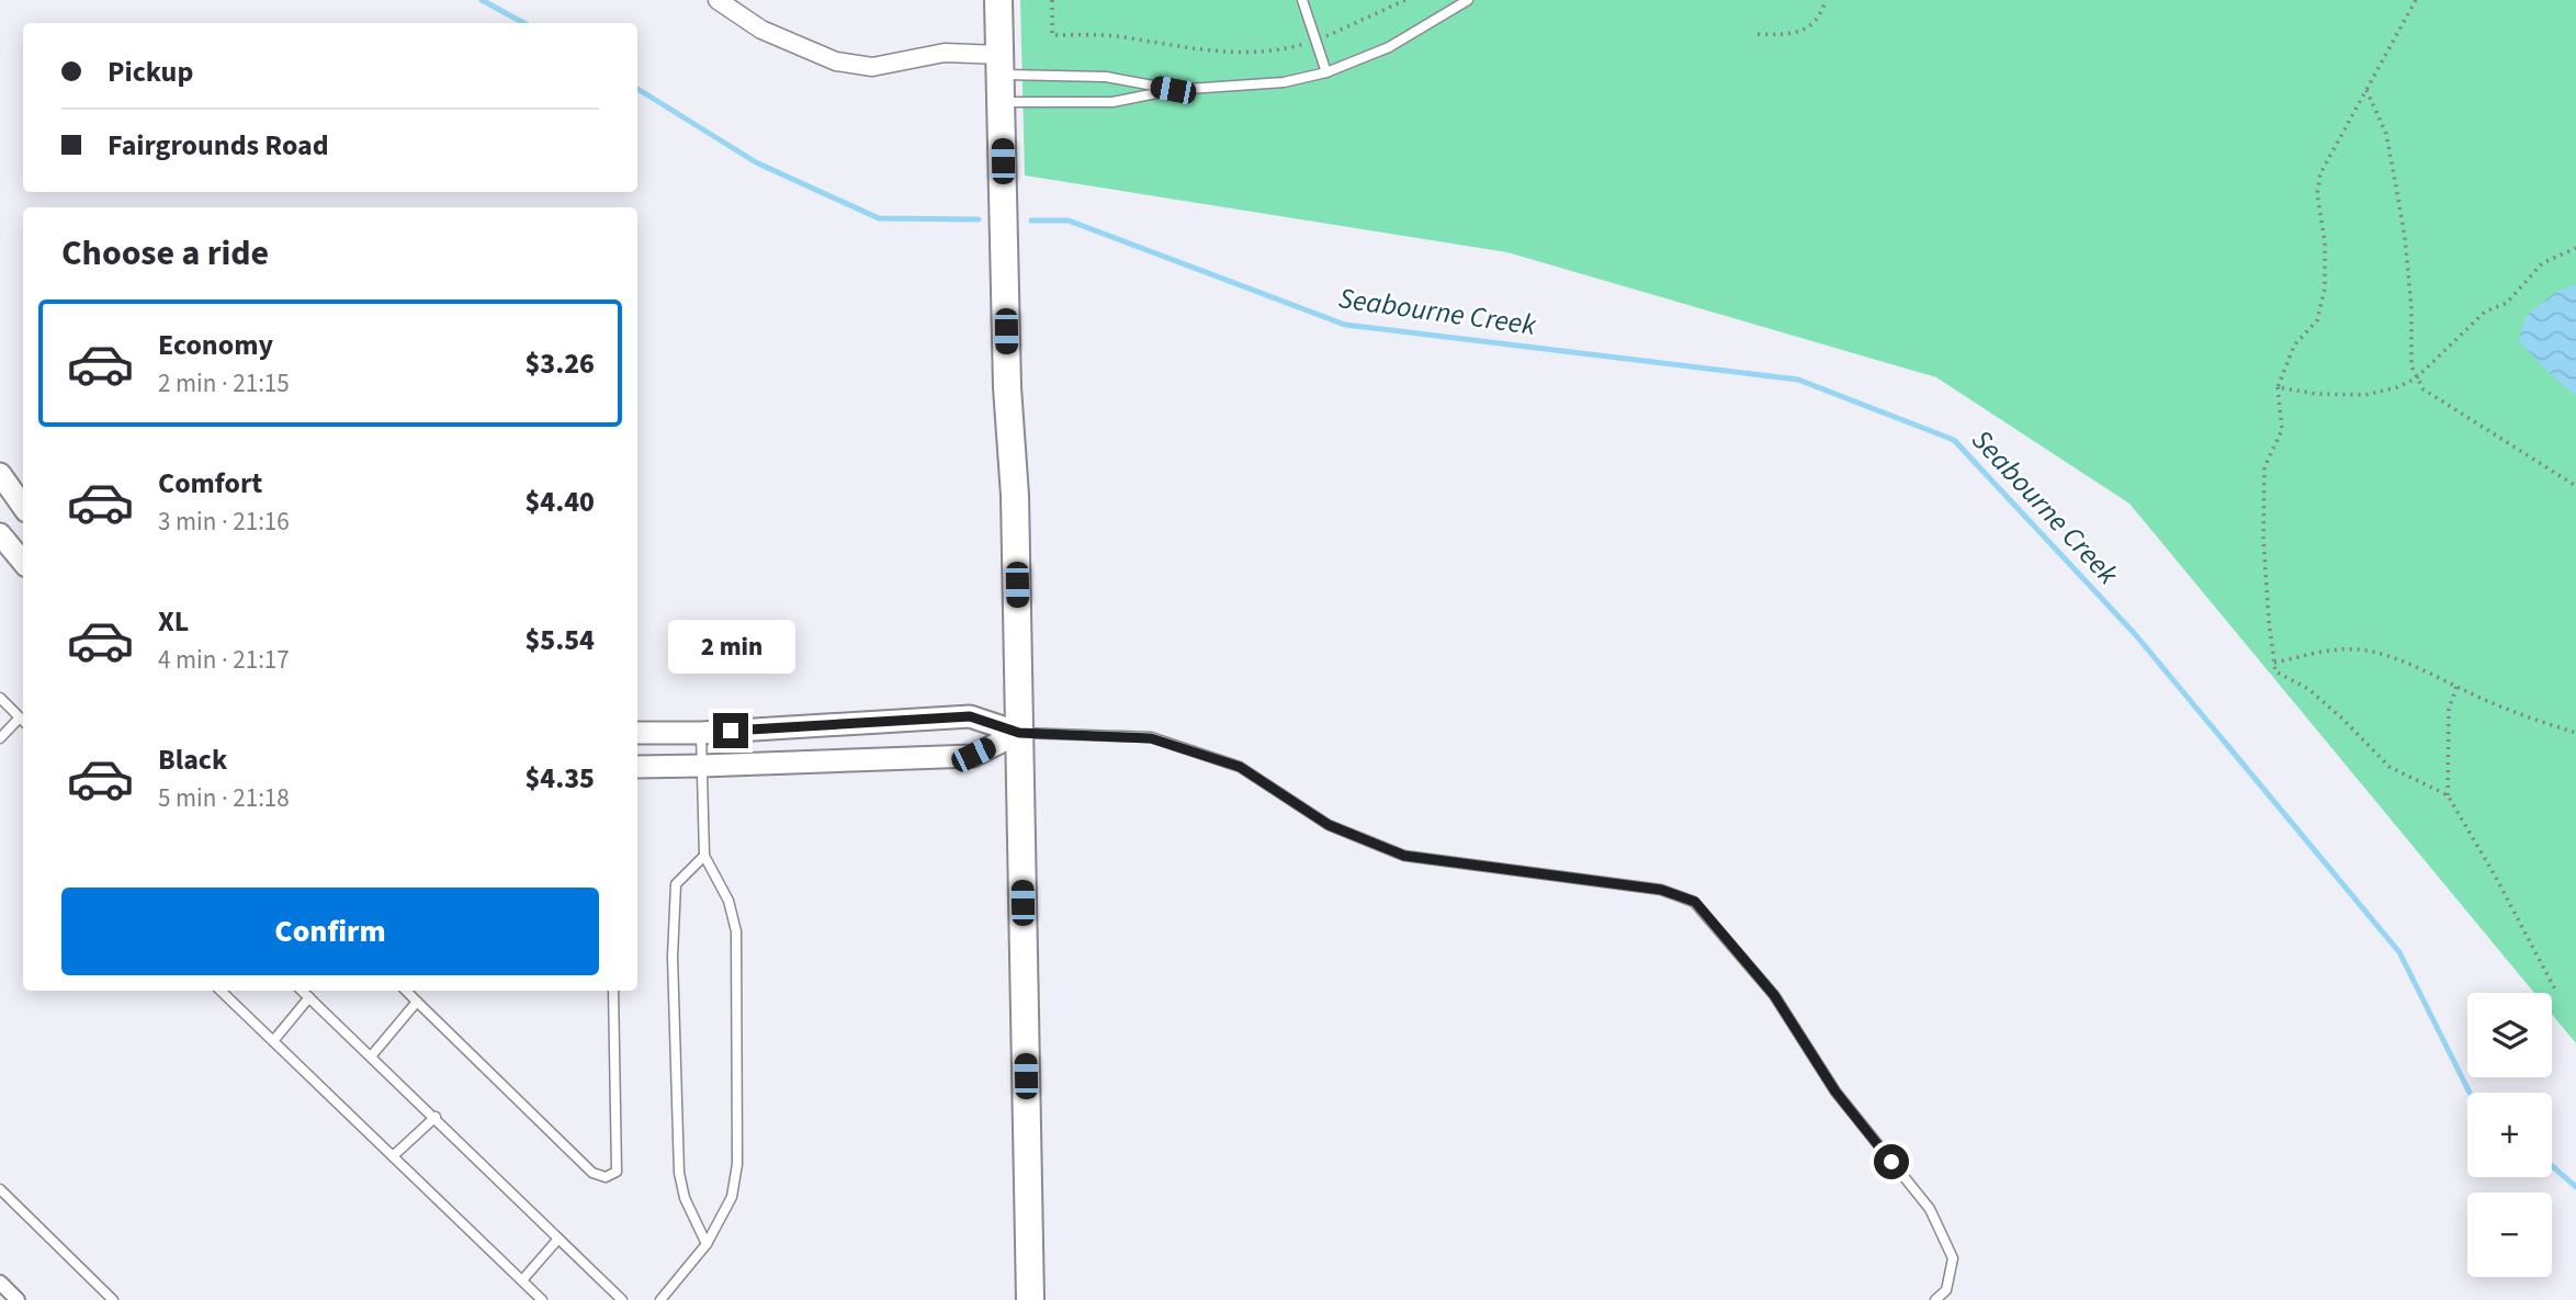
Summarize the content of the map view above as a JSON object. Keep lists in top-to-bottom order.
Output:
{
  "water": ["Seabourne Creek"],
  "page": {
    "banner": ["Pickup", "Fairgrounds Road"],
    "heading": "Choose a ride",
    "list": [
      {
        "name": "Economy",
        "note": "2 min · 21:15",
        "value": "$3.26"
      },
      {
        "name": "Comfort",
        "note": "3 min · 21:16",
        "value": "$4.40"
      },
      {
        "name": "XL",
        "note": "4 min · 21:17",
        "value": "$5.54"
      },
      {
        "name": "Black",
        "note": "5 min · 21:18",
        "value": "$4.35"
      }
    ],
    "bubble": "2 min",
    "buttons": "Confirm",
    "map_buttons": ["+", "−"]
  }
}
